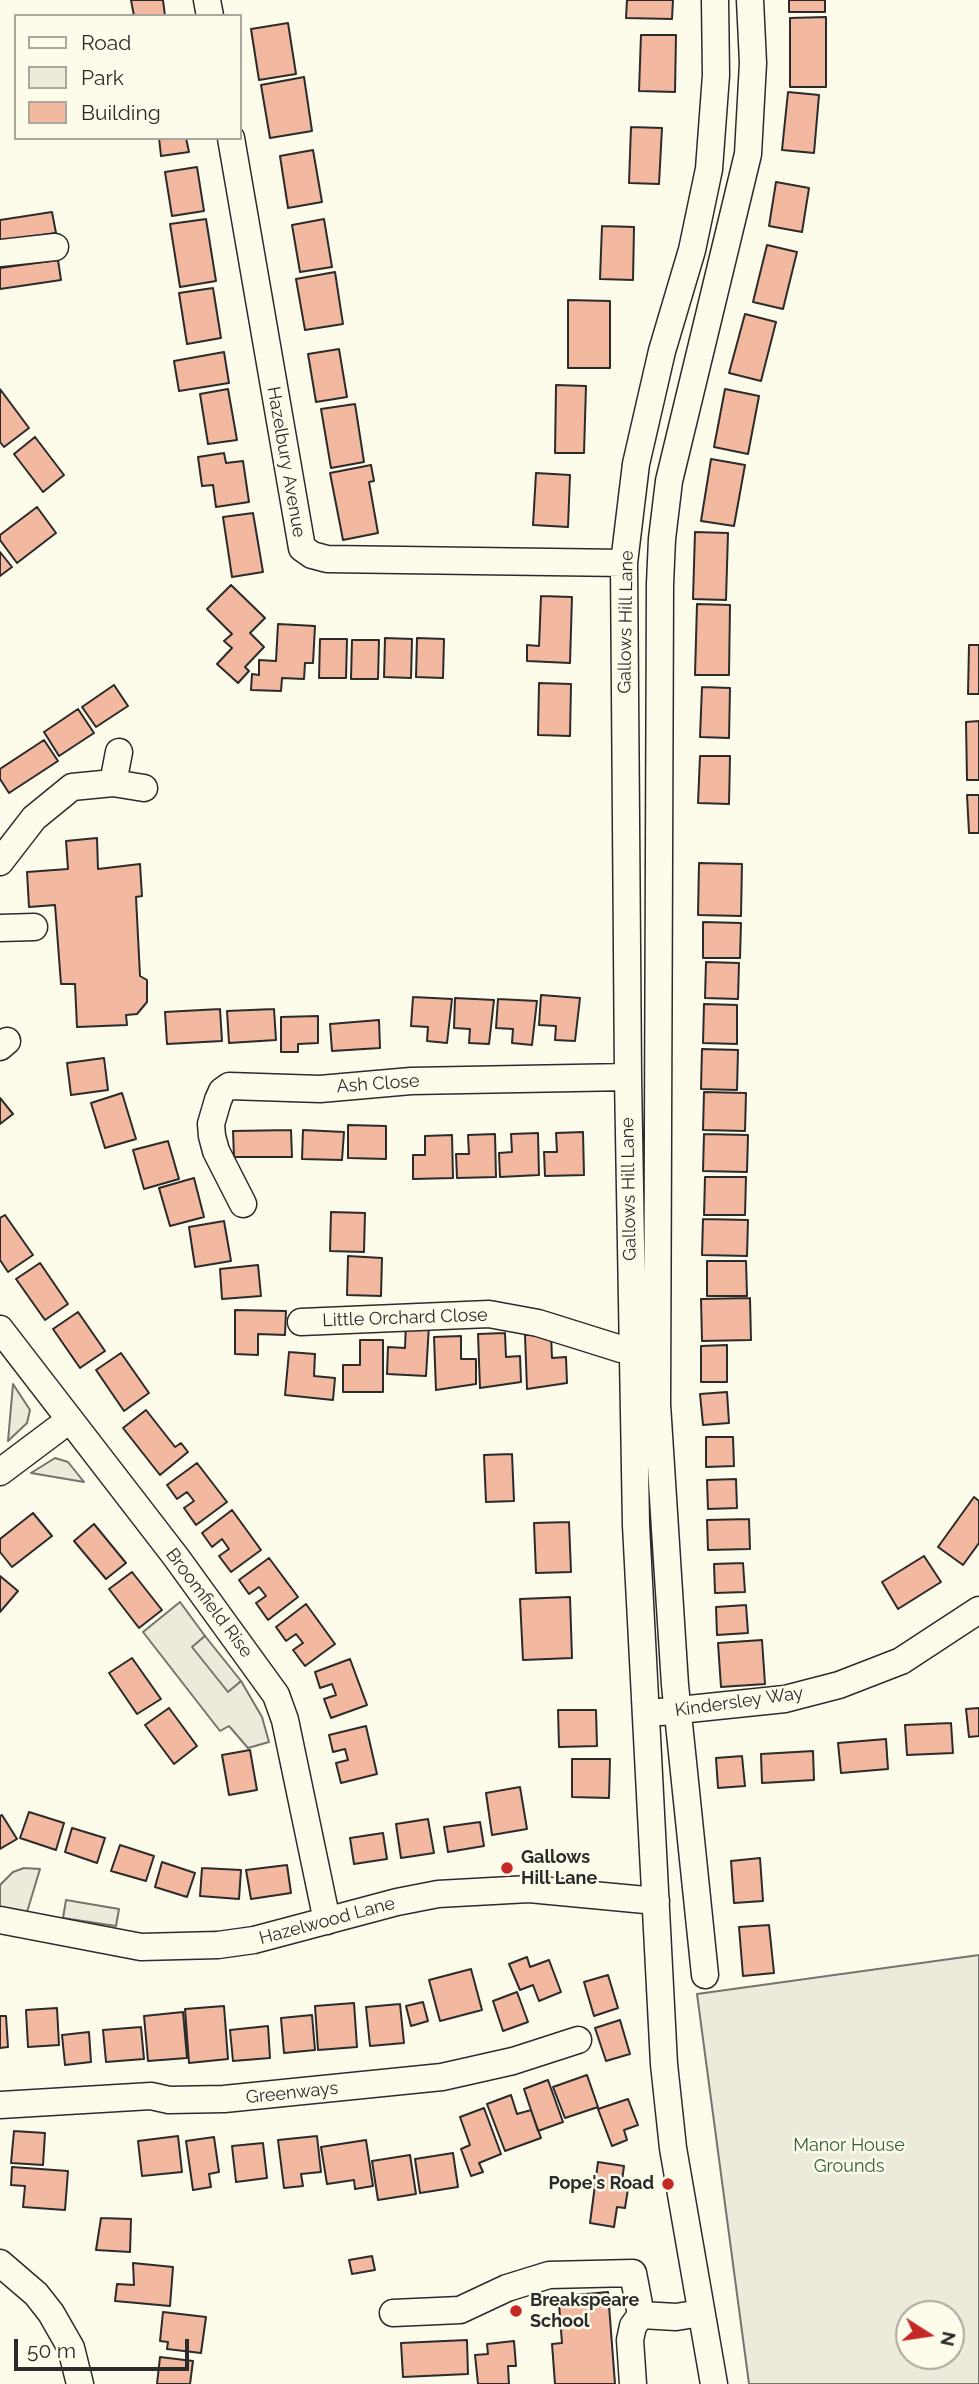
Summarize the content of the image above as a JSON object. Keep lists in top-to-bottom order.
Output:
{
  "streets": {
    "street": [
      "Hazelbury Avenue",
      "Gallows Hill Lane",
      "Ash Close",
      "Little Orchard Close",
      "Broomfield Rise",
      "Kindersley Way",
      "Hazelwood Lane",
      "Greenways"
    ]
  },
  "crossings": [
    ["Hazelbury Avenue", "Gallows Hill Lane"],
    ["Gallows Hill Lane", "Ash Close"],
    ["Gallows Hill Lane", "Little Orchard Close"],
    ["Gallows Hill Lane", "Kindersley Way"],
    ["Gallows Hill Lane", "Hazelwood Lane"],
    ["Broomfield Rise", "Hazelwood Lane"]
  ],
  "parks": ["Manor House Grounds"],
  "places": ["Gallows Hill Lane", "Pope's Road", "Breakspeare School"],
  "legend": ["Road", "Park", "Building"],
  "scale_bar": "50 m",
  "north": "right"
}
